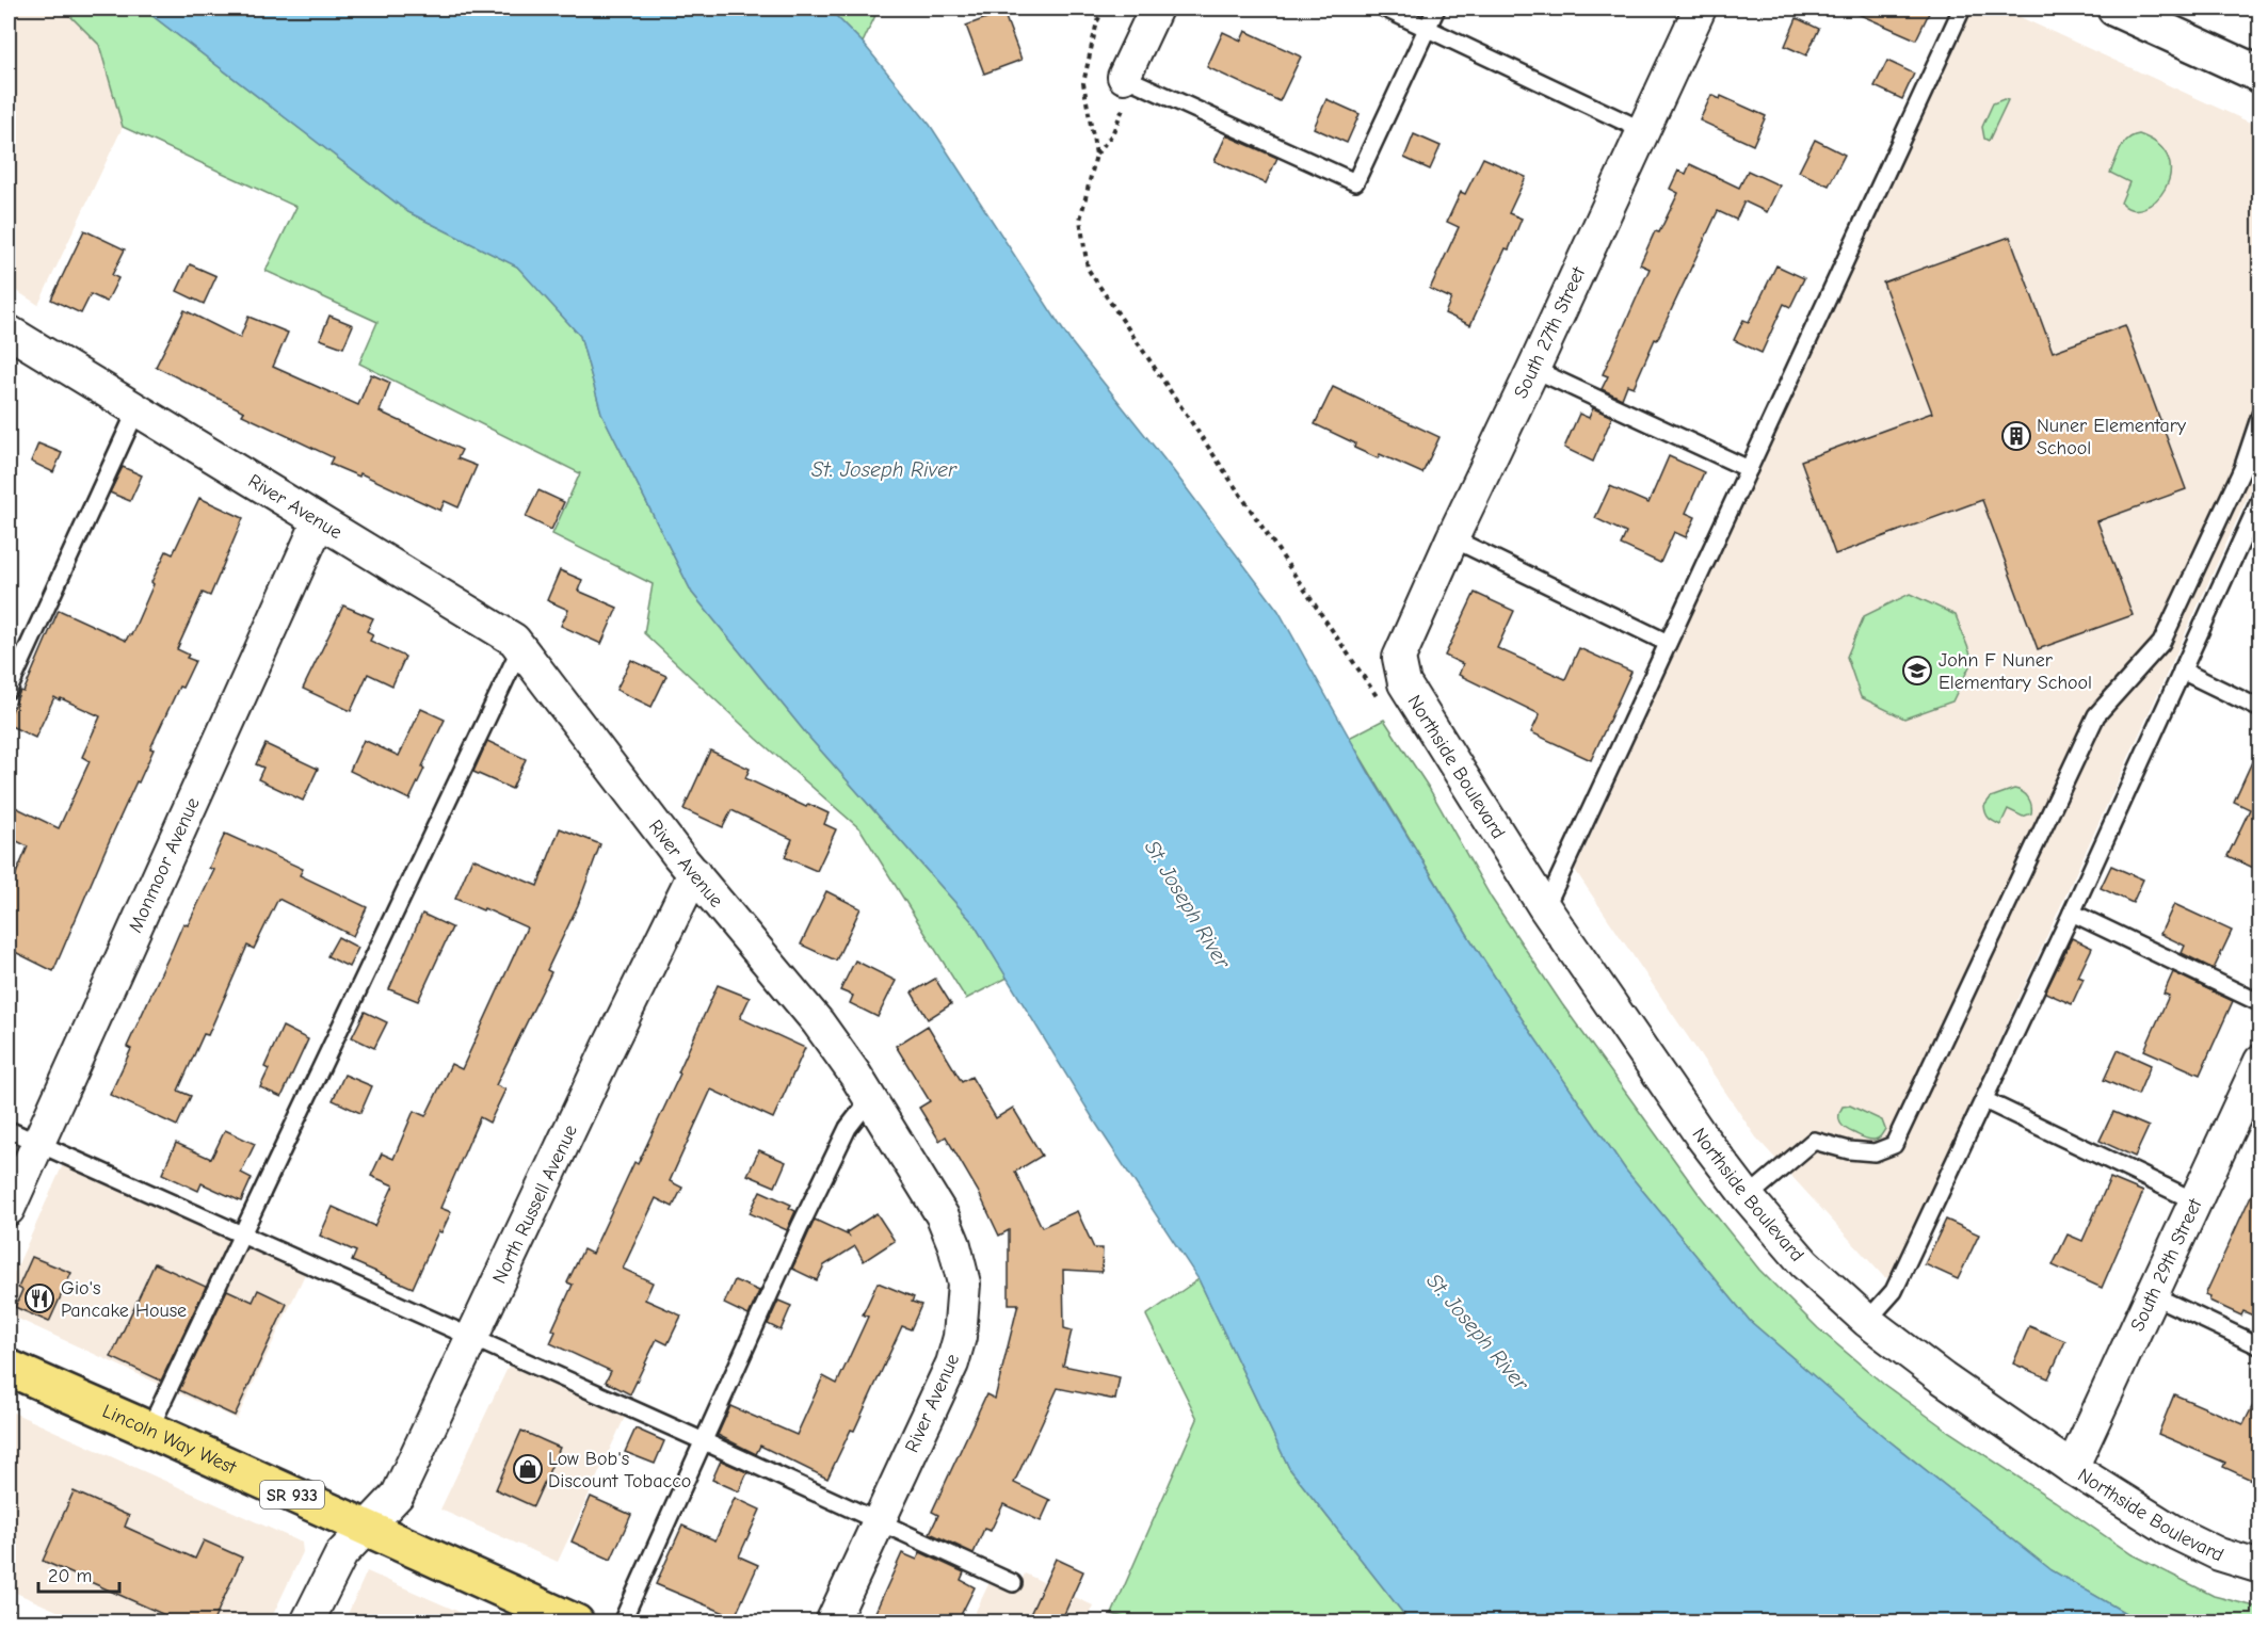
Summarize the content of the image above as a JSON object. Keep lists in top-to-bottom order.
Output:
{
  "streets": {
    "main road": ["Lincoln Way West", "SR 933"],
    "street": [
      "South 27th Street",
      "River Avenue",
      "Northside Boulevard",
      "Monmoor Avenue",
      "North Russell Avenue",
      "South 29th Street"
    ]
  },
  "crossings": [
    ["South 27th Street", "Northside Boulevard"],
    ["River Avenue", "Monmoor Avenue"],
    ["River Avenue", "North Russell Avenue"],
    ["Northside Boulevard", "South 29th Street"],
    ["North Russell Avenue", "Lincoln Way West"]
  ],
  "water": ["St. Joseph River"],
  "places": {
    "building": ["Nuner Elementary School"],
    "school or university": ["John F Nuner Elementary School"],
    "restaurant": ["Gio's Pancake House"],
    "shop": ["Low Bob's Discount Tobacco"]
  },
  "scale_bar": "20 m"
}
